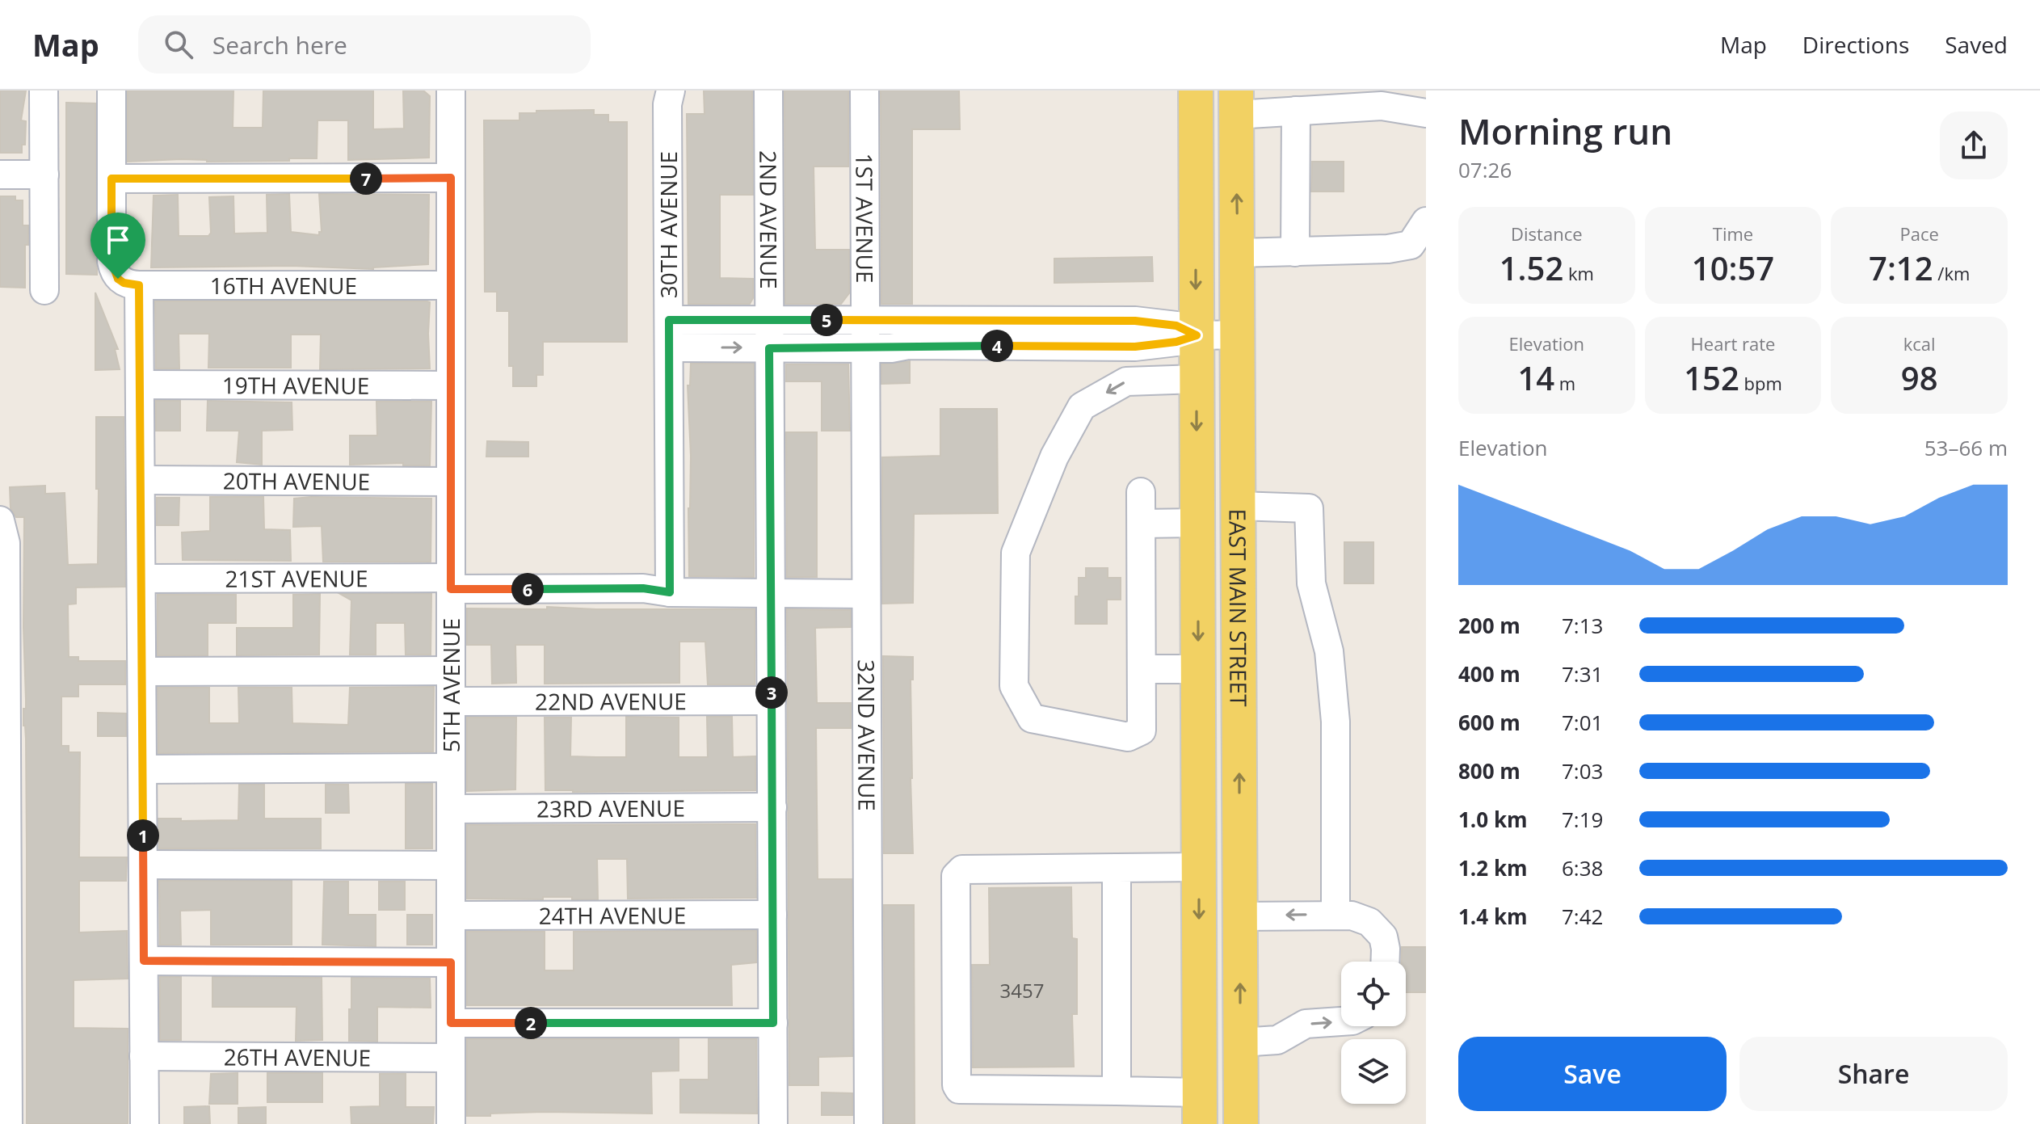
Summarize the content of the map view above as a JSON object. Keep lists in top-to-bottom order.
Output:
{
  "streets": {
    "main road": ["EAST MAIN STREET"],
    "lane": [
      "2ND AVENUE",
      "1ST AVENUE",
      "30TH AVENUE",
      "16TH AVENUE",
      "19TH AVENUE",
      "20TH AVENUE",
      "21ST AVENUE",
      "5TH AVENUE",
      "22ND AVENUE",
      "32ND AVENUE",
      "23RD AVENUE",
      "24TH AVENUE",
      "26TH AVENUE"
    ]
  },
  "crossings": [
    ["2ND AVENUE", "21ST AVENUE"],
    ["2ND AVENUE", "22ND AVENUE"],
    ["2ND AVENUE", "23RD AVENUE"],
    ["2ND AVENUE", "24TH AVENUE"],
    ["1ST AVENUE", "32ND AVENUE"],
    ["30TH AVENUE", "21ST AVENUE"],
    ["16TH AVENUE", "5TH AVENUE"],
    ["19TH AVENUE", "5TH AVENUE"],
    ["20TH AVENUE", "5TH AVENUE"],
    ["21ST AVENUE", "5TH AVENUE"],
    ["21ST AVENUE", "32ND AVENUE"],
    ["5TH AVENUE", "22ND AVENUE"],
    ["5TH AVENUE", "23RD AVENUE"],
    ["5TH AVENUE", "24TH AVENUE"],
    ["5TH AVENUE", "26TH AVENUE"]
  ],
  "house_numbers": ["3457"],
  "page": {
    "header": "Map",
    "search": "Search here",
    "nav": ["Map", "Directions", "Saved"],
    "heading": ["Morning run", "07:26"],
    "pins": [
      "7",
      "5",
      "4",
      "6",
      "3",
      "1",
      "2"
    ],
    "stats": [
      ["Distance", "1.52 km"],
      ["Time", "10:57"],
      ["Pace", "7:12 /km"],
      ["Elevation", "14 m"],
      ["Heart rate", "152 bpm"],
      ["kcal", "98"]
    ],
    "chart": ["Elevation", "53–66 m"],
    "list": [
      {
        "name": "200 m",
        "note": "7:13"
      },
      {
        "name": "400 m",
        "note": "7:31"
      },
      {
        "name": "600 m",
        "note": "7:01"
      },
      {
        "name": "800 m",
        "note": "7:03"
      },
      {
        "name": "1.0 km",
        "note": "7:19"
      },
      {
        "name": "1.2 km",
        "note": "6:38"
      },
      {
        "name": "1.4 km",
        "note": "7:42"
      }
    ],
    "buttons": ["Save", "Share"]
  }
}
